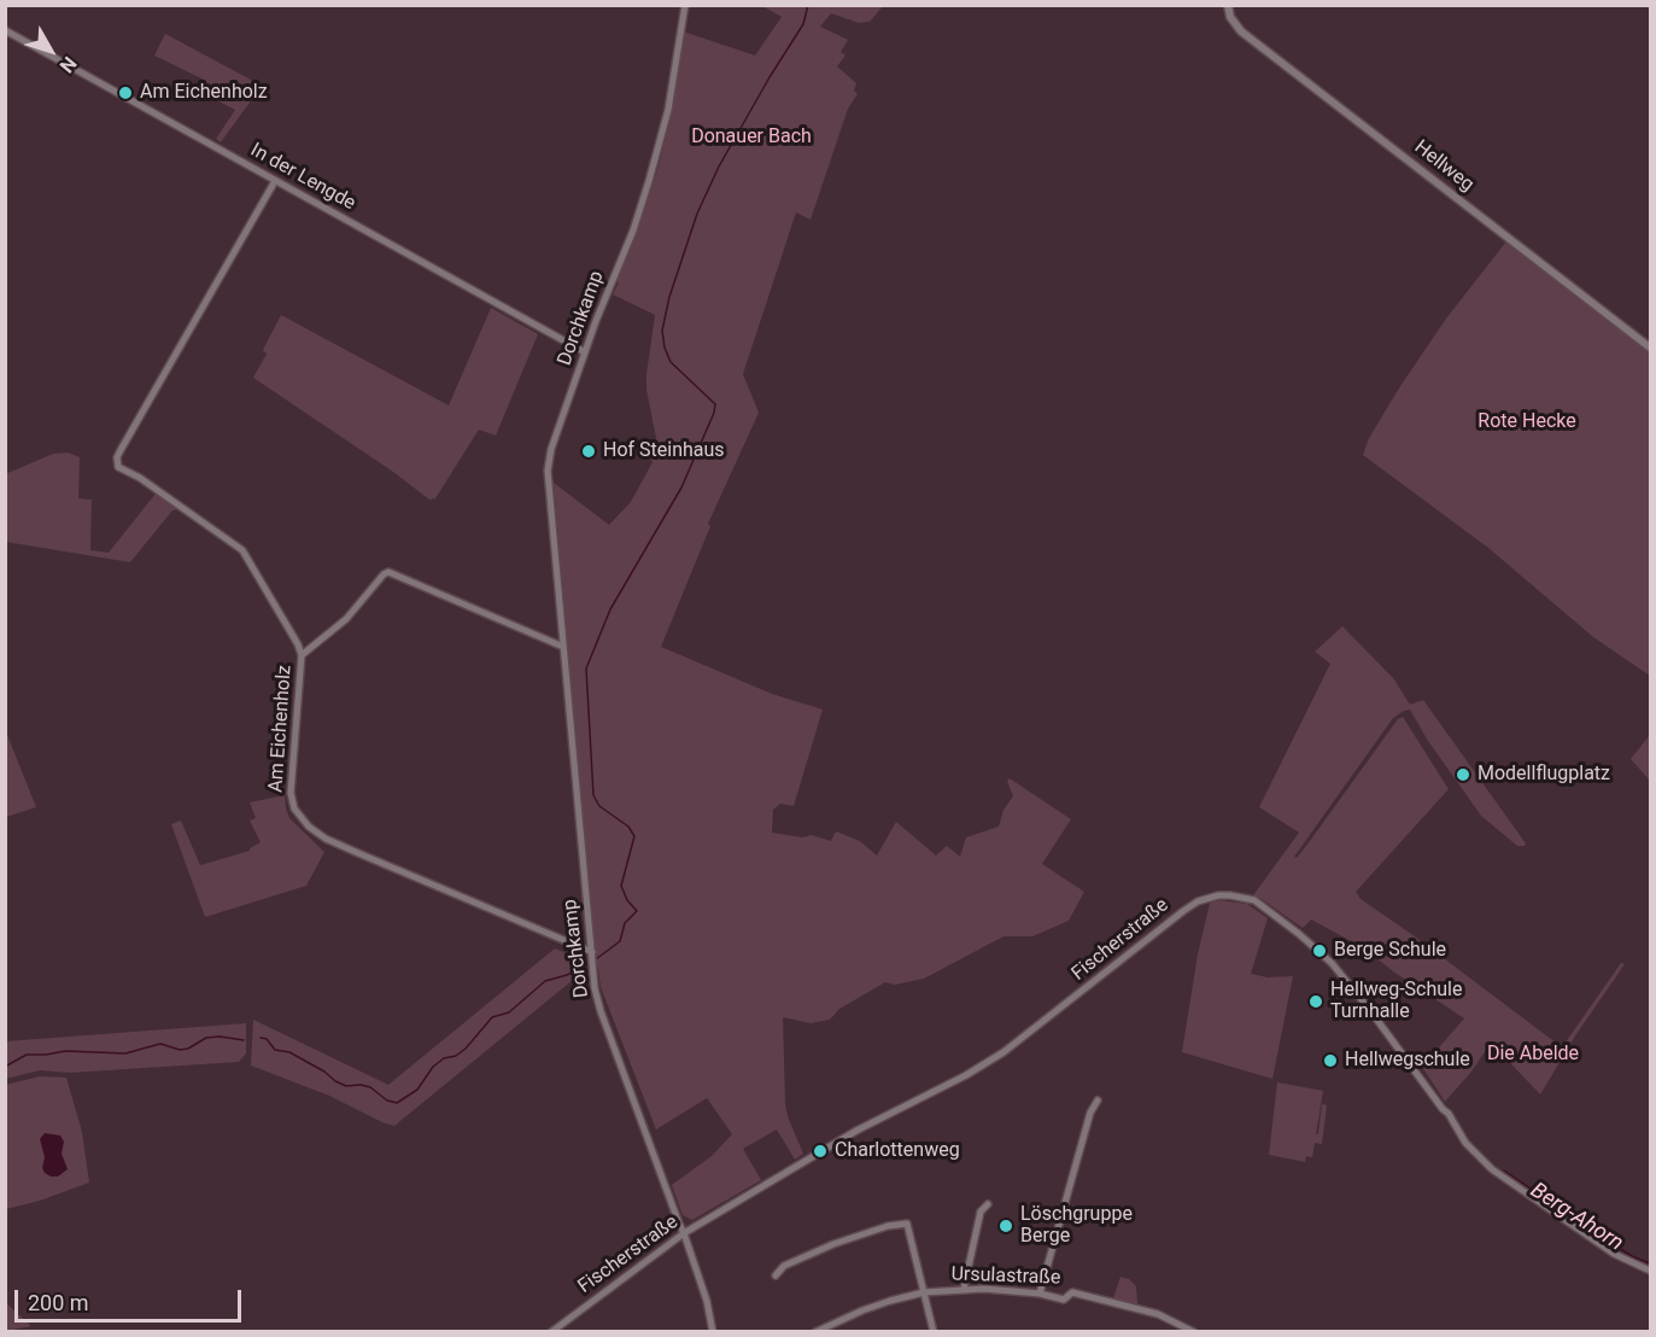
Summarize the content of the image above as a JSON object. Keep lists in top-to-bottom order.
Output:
{
  "streets": {
    "street": [
      "Hellweg",
      "In der Lengde",
      "Dorchkamp",
      "Am Eichenholz",
      "Fischerstraße",
      "Ursulastraße"
    ]
  },
  "crossings": [
    ["In der Lengde", "Dorchkamp"],
    ["In der Lengde", "Am Eichenholz"],
    ["Dorchkamp", "Am Eichenholz"],
    ["Dorchkamp", "Fischerstraße"]
  ],
  "water": ["Berg-Ahorn"],
  "parks": ["Donauer Bach", "Rote Hecke", "Die Abelde"],
  "places": [
    "Am Eichenholz",
    "Hof Steinhaus",
    "Modellflugplatz",
    "Berge Schule",
    "Hellweg-Schule Turnhalle",
    "Hellwegschule",
    "Charlottenweg",
    "Löschgruppe Berge"
  ],
  "scale_bar": "200 m",
  "north": "bottom right"
}
